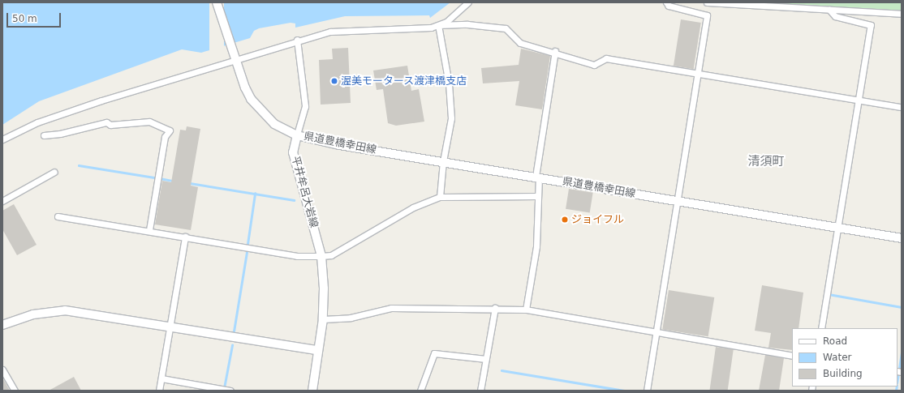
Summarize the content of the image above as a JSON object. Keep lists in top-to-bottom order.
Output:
{
  "streets": {
    "main road": ["県道豊橋幸田線", "平井牟呂大岩線"]
  },
  "crossings": [
    ["県道豊橋幸田線", "平井牟呂大岩線"]
  ],
  "districts": ["清須町"],
  "places": ["渥美モータース渡津橋支店", "ジョイフル"],
  "legend": ["Road", "Water", "Building"],
  "scale_bar": "50 m"
}
